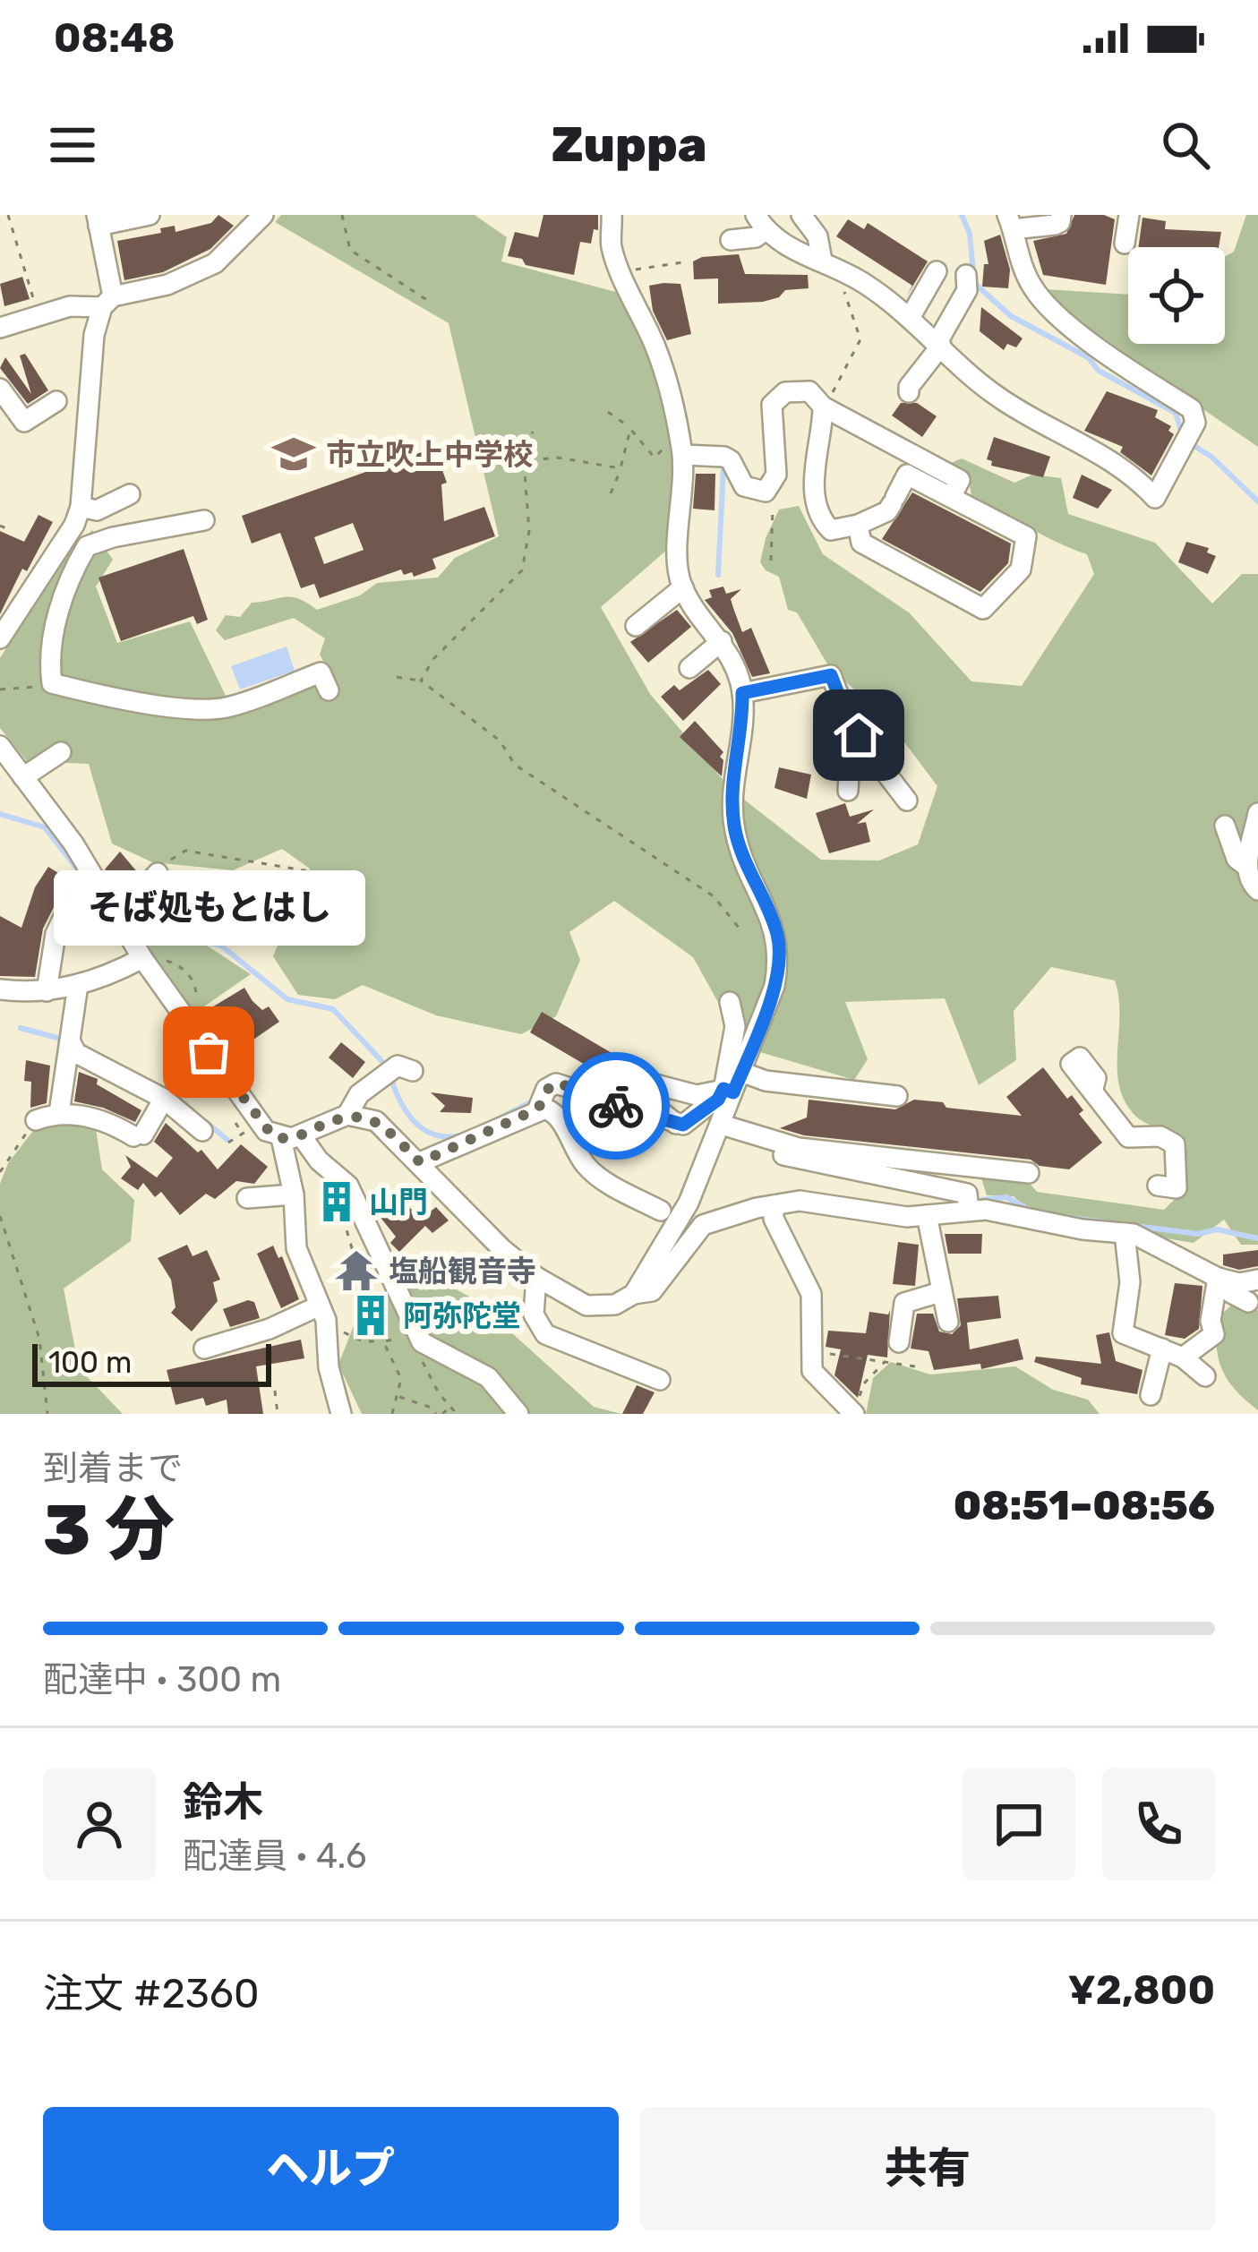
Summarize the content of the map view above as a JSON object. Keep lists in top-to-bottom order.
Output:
{
  "places": {
    "school or university": ["市立吹上中学校"],
    "other": ["そば処もとはし"],
    "building": ["山門", "阿弥陀堂"],
    "temple": ["塩船観音寺"]
  },
  "scale_bar": "100 m",
  "page": {
    "status": "08:48",
    "header": "Zuppa",
    "bubble": "そば処もとはし",
    "scale": "100 m",
    "heading": ["3 分", "到着まで", "08:51–08:56"],
    "panel": [
      "鈴木",
      "配達員 · 4.6",
      "注文 #2360",
      "¥2,800"
    ],
    "bar": "配達中 · 300 m",
    "buttons": ["ヘルプ", "共有"]
  }
}
